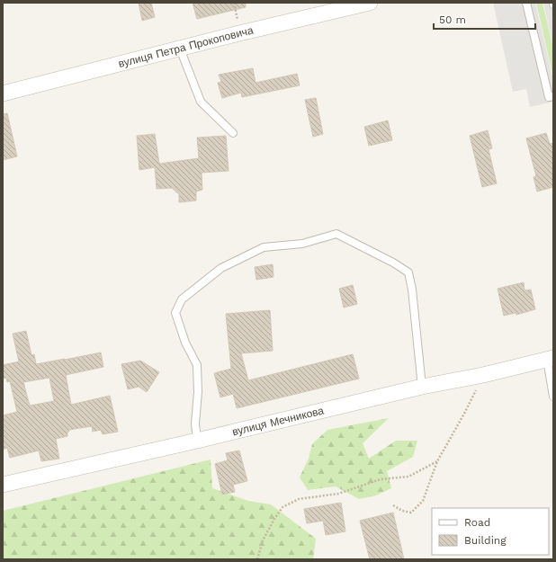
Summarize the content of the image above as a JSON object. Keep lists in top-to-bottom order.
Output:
{
  "streets": {
    "street": ["вулиця Петра Прокоповича", "вулиця Мечникова"]
  },
  "legend": ["Road", "Building"],
  "scale_bar": "50 m"
}
